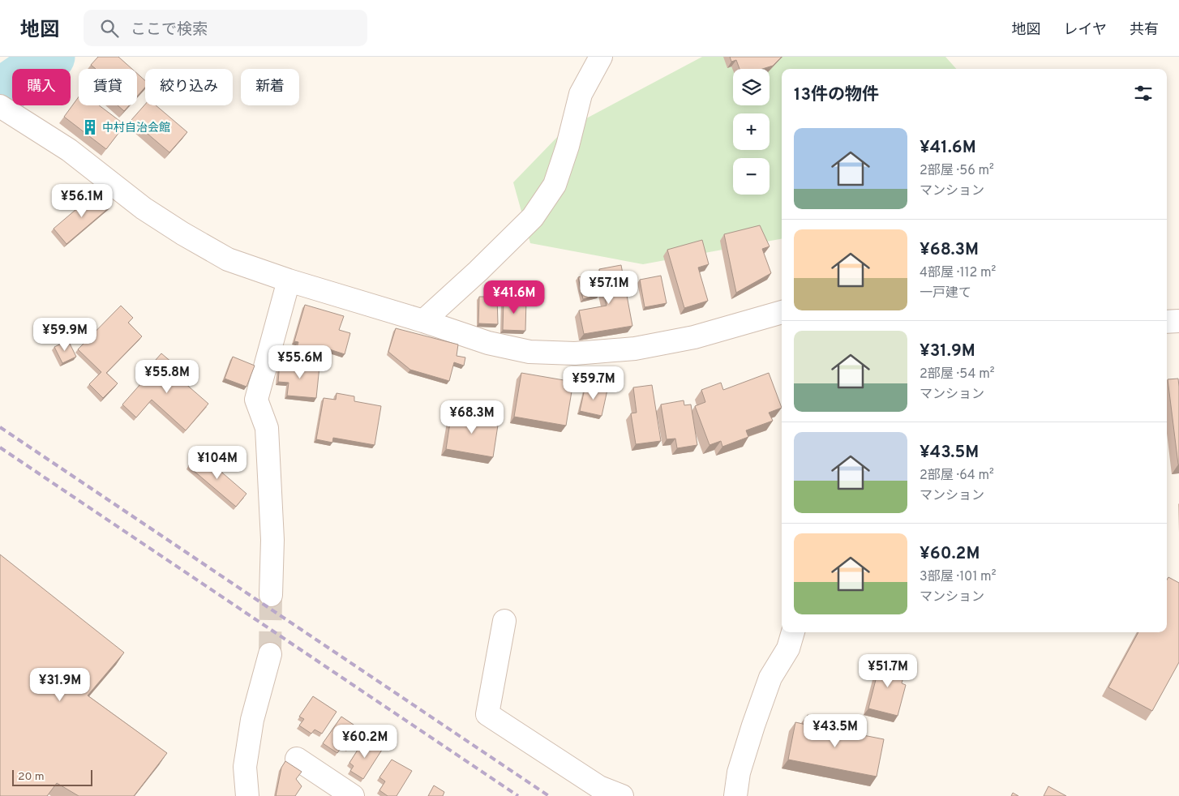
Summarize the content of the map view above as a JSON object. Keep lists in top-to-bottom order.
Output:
{
  "places": {
    "building": ["中村自治会館"]
  },
  "scale_bar": "20 m",
  "page": {
    "header": "地図",
    "search": "ここで検索",
    "nav": ["地図", "レイヤ", "共有"],
    "map_buttons": ["+", "−"],
    "chip": [
      "購入",
      "賃貸",
      "絞り込み",
      "新着"
    ],
    "heading": "13件の物件",
    "list": [
      {
        "name": "¥41.6M",
        "note": "2部屋 · 56 m² · マンション"
      },
      {
        "name": "¥68.3M",
        "note": "4部屋 · 112 m² · 一戸建て"
      },
      {
        "name": "¥31.9M",
        "note": "2部屋 · 54 m² · マンション"
      },
      {
        "name": "¥43.5M",
        "note": "2部屋 · 64 m² · マンション"
      },
      {
        "name": "¥60.2M",
        "note": "3部屋 · 101 m² · マンション"
      }
    ],
    "price": [
      "¥56.1M",
      "¥57.1M",
      "¥41.6M",
      "¥59.9M",
      "¥55.6M",
      "¥55.8M",
      "¥59.7M",
      "¥68.3M",
      "¥104M",
      "¥51.7M",
      "¥31.9M",
      "¥43.5M",
      "¥60.2M"
    ],
    "scale": "20 m"
  }
}
